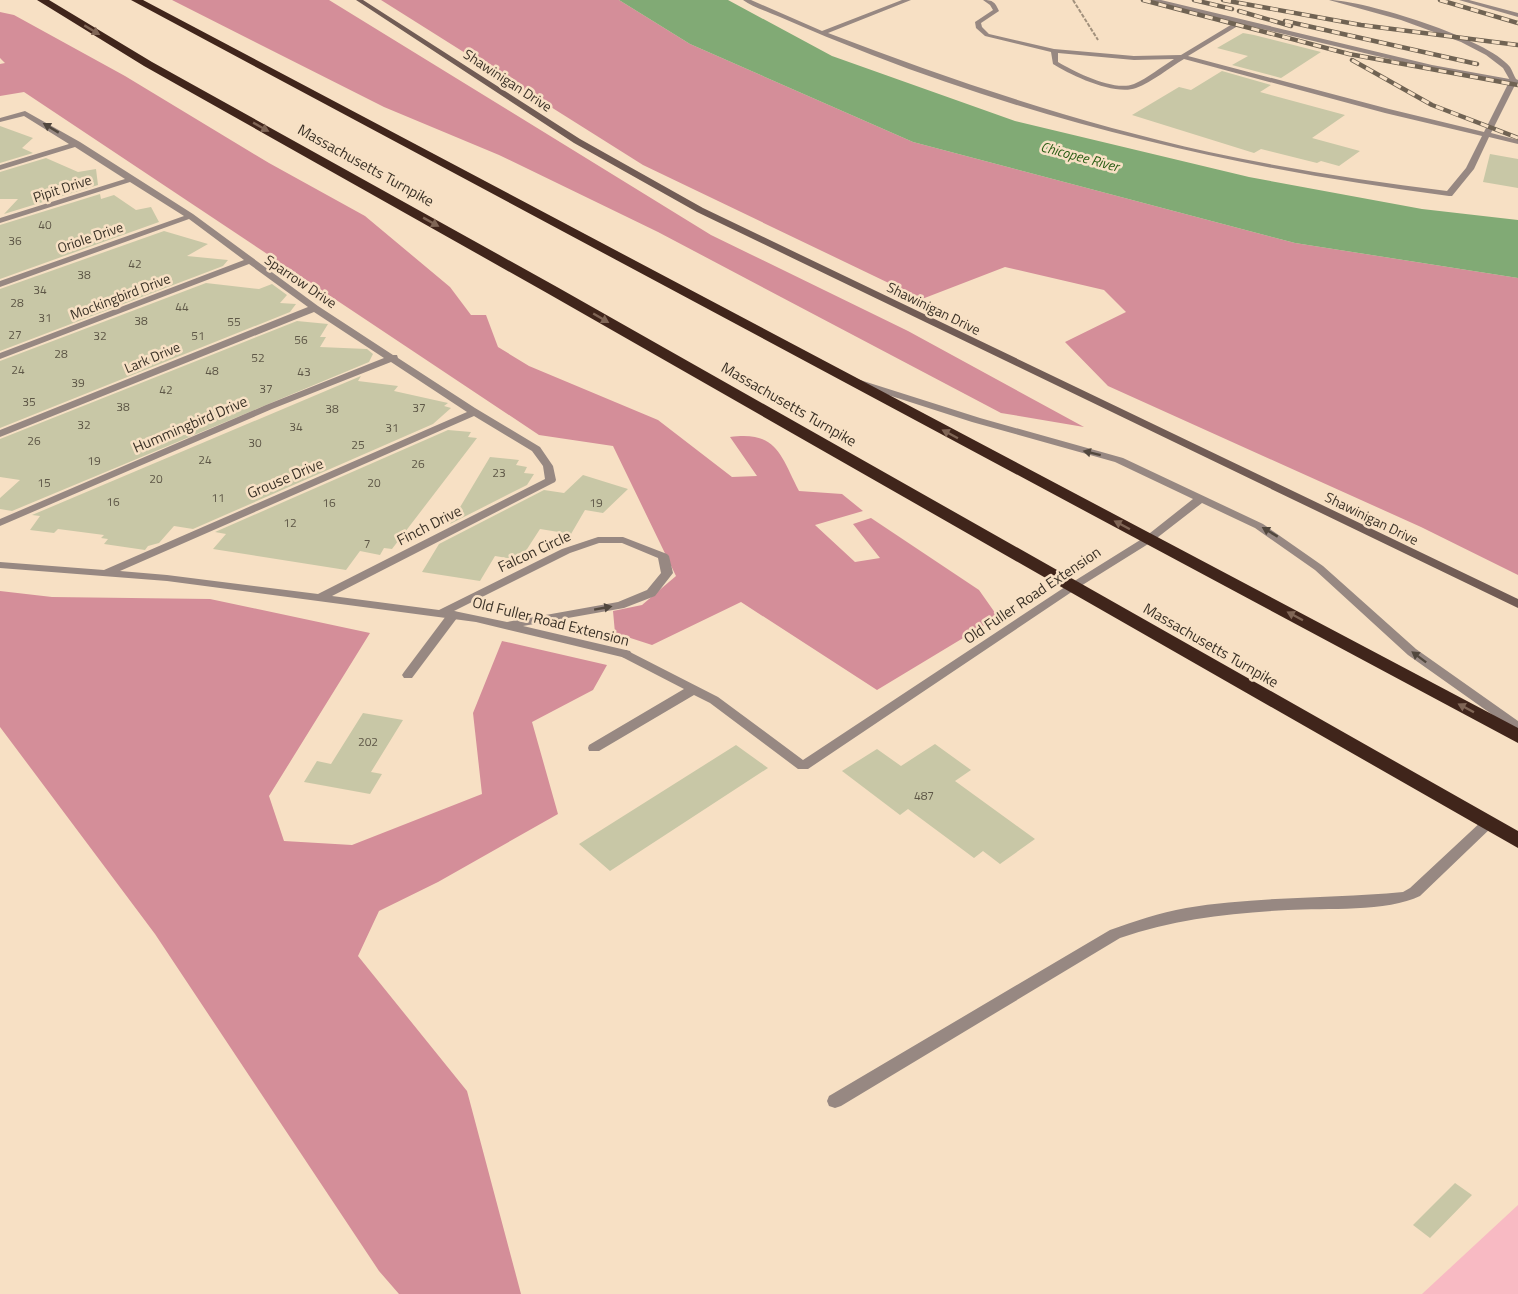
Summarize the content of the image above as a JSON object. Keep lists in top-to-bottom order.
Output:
{
  "streets": {
    "highway": ["Massachusetts Turnpike"],
    "main road": ["Shawinigan Drive"],
    "street": [
      "Pipit Drive",
      "Oriole Drive",
      "Sparrow Drive",
      "Mockingbird Drive",
      "Lark Drive",
      "Hummingbird Drive",
      "Grouse Drive",
      "Finch Drive",
      "Falcon Circle",
      "Old Fuller Road Extension"
    ]
  },
  "crossings": [
    ["Massachusetts Turnpike", "Old Fuller Road Extension"],
    ["Pipit Drive", "Sparrow Drive"],
    ["Oriole Drive", "Sparrow Drive"],
    ["Sparrow Drive", "Mockingbird Drive"],
    ["Sparrow Drive", "Lark Drive"],
    ["Sparrow Drive", "Hummingbird Drive"],
    ["Sparrow Drive", "Grouse Drive"],
    ["Sparrow Drive", "Finch Drive"],
    ["Grouse Drive", "Old Fuller Road Extension"],
    ["Finch Drive", "Old Fuller Road Extension"],
    ["Falcon Circle", "Old Fuller Road Extension"]
  ],
  "water": ["Chicopee River"],
  "house_numbers": [
    "40",
    "36",
    "42",
    "38",
    "34",
    "28",
    "44",
    "31",
    "38",
    "55",
    "27",
    "32",
    "51",
    "56",
    "28",
    "52",
    "24",
    "48",
    "43",
    "39",
    "37",
    "42",
    "35",
    "38",
    "37",
    "38",
    "32",
    "34",
    "31",
    "26",
    "30",
    "25",
    "24",
    "19",
    "26",
    "23",
    "20",
    "15",
    "20",
    "11",
    "16",
    "16",
    "19",
    "12",
    "7",
    "202",
    "487"
  ]
}
